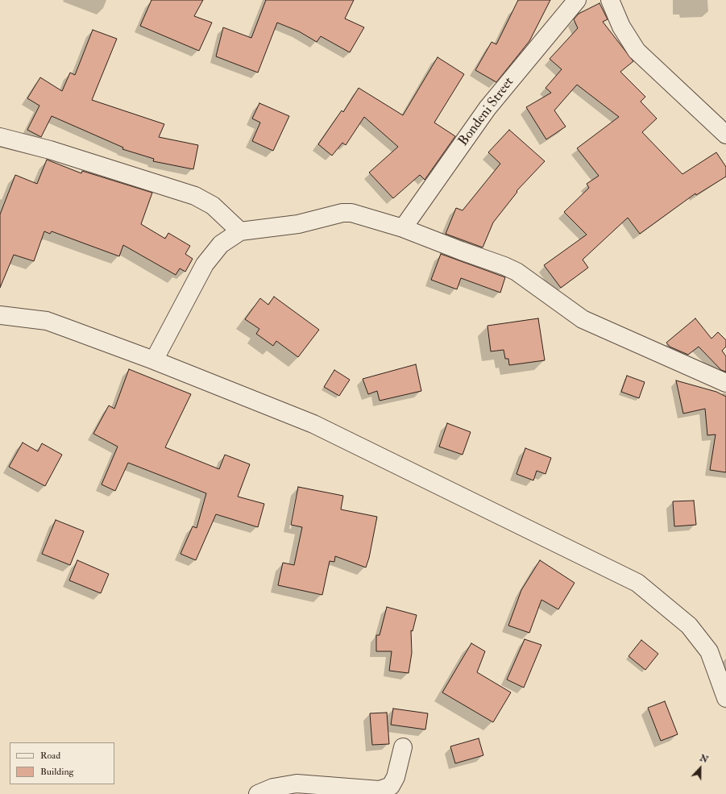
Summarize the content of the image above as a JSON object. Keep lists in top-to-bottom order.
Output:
{
  "streets": {
    "street": ["Bondeni Street"]
  },
  "legend": ["Road", "Building"],
  "north": "top"
}
